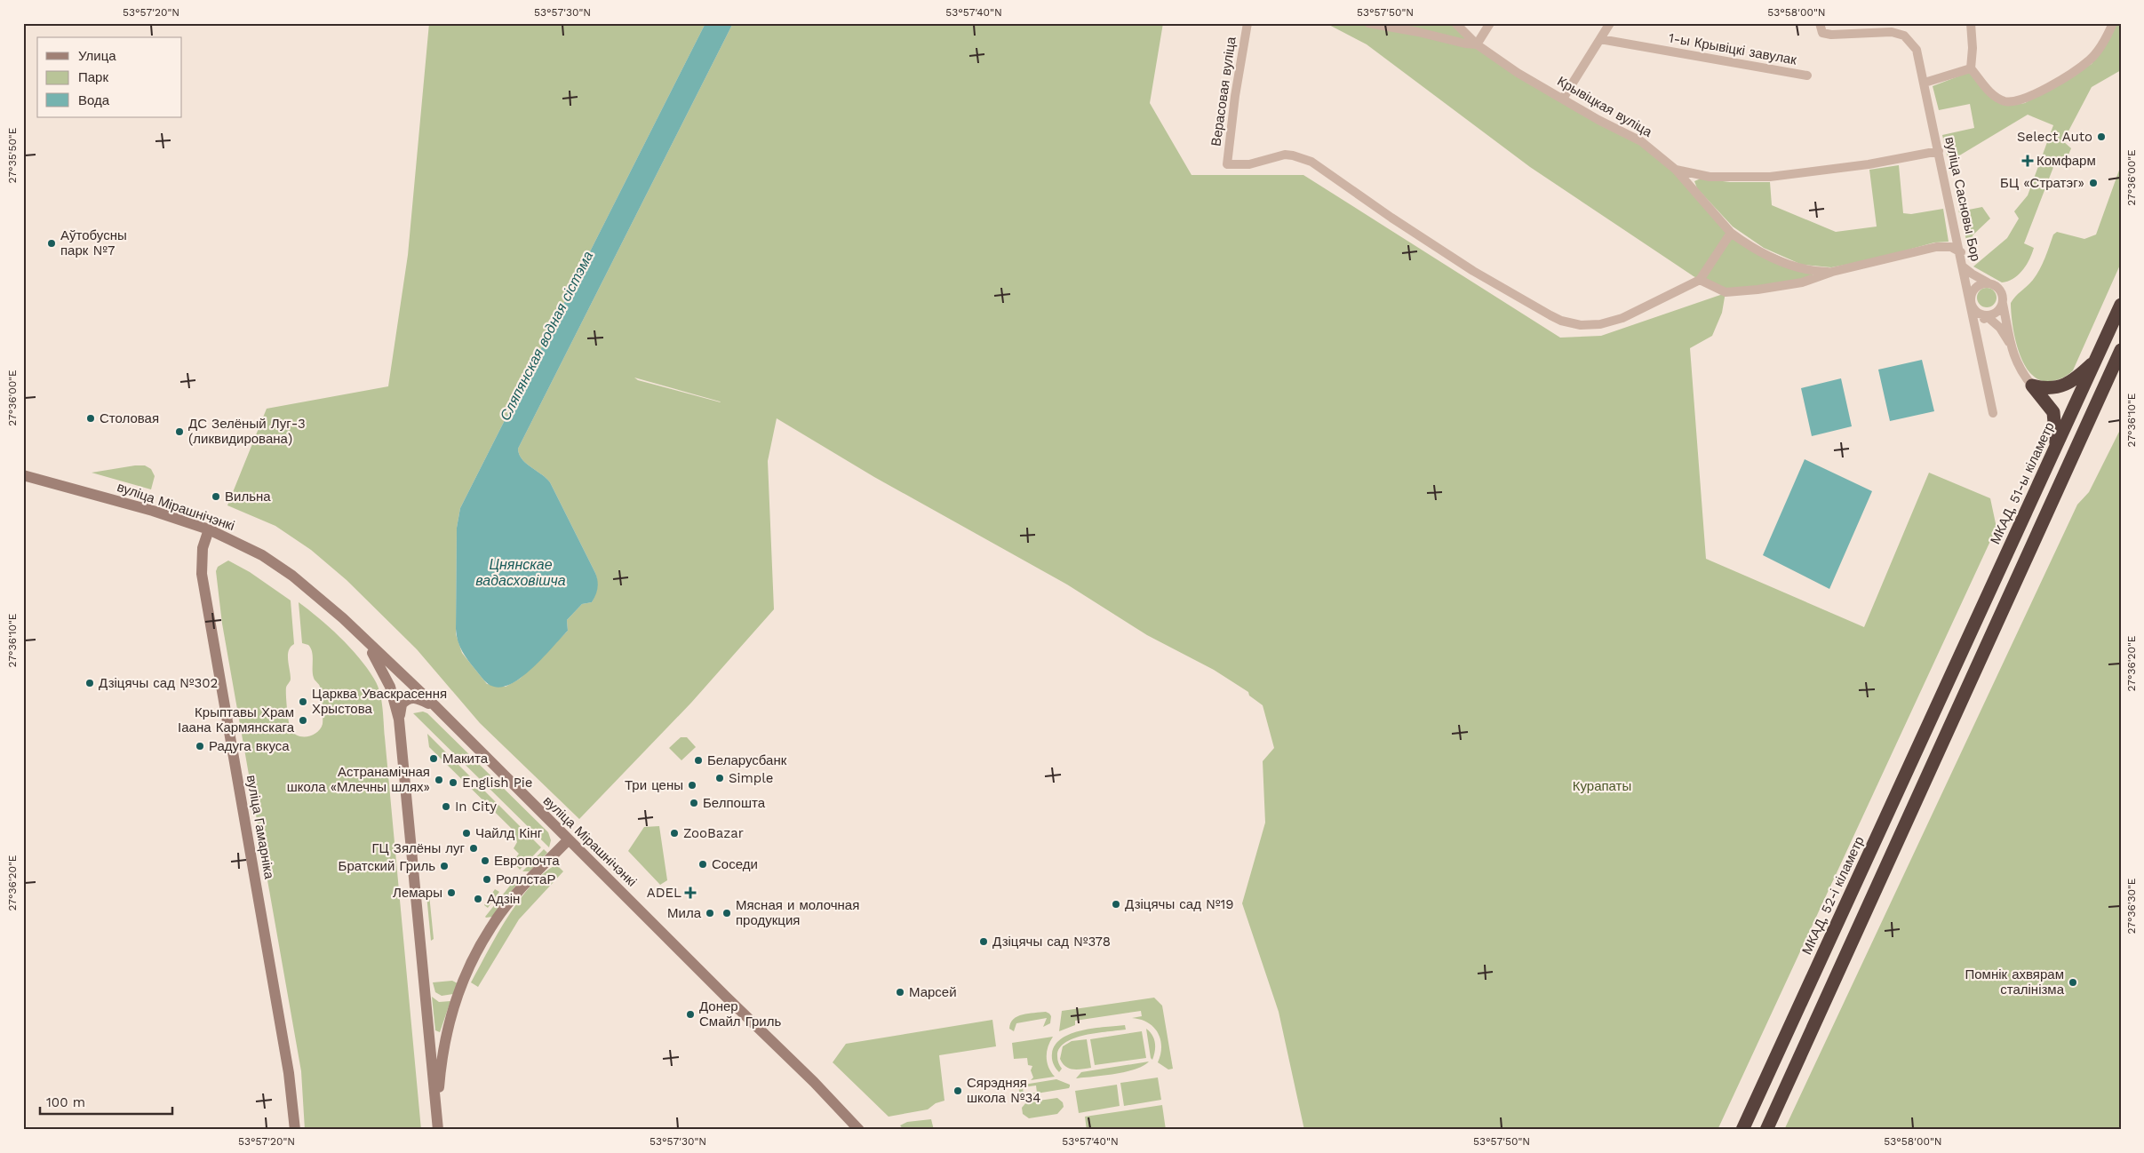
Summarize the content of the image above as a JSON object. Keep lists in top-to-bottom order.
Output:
{
  "streets": {
    "highway": ["МКАД, 51-ы кіламетр", "МКАД, 52-і кіламетр"],
    "main road": ["вуліца Мірашнічэнкі", "вуліца Гамарніка"],
    "street": [
      "1-ы Крывіцкі завулак",
      "Верасовая вуліца",
      "Крывіцкая вуліца",
      "вуліца Сасновы Бор"
    ]
  },
  "crossings": [
    ["Крывіцкая вуліца", "вуліца Сасновы Бор"],
    ["МКАД, 51-ы кіламетр", "МКАД, 52-і кіламетр"],
    ["вуліца Мірашнічэнкі", "вуліца Гамарніка"]
  ],
  "water": ["Сляпянская водная сістэма", "Цнянскае вадасховішча"],
  "parks": ["Курапаты"],
  "places": {
    "other": [
      "Select Auto",
      "БЦ «Стратэг»",
      "Аўтобусны парк №7",
      "Столовая",
      "ДС Зелёный Луг-3 (ликвидирована)",
      "Вильна",
      "Дзіцячы сад №302",
      "Царква Уваскрасення Хрыстова",
      "Крыптавы Храм Іаана Кармянскага",
      "Радуга вкуса",
      "Макита",
      "Беларусбанк",
      "Simple",
      "Астранамічная школа «Млечны шлях»",
      "English Pie",
      "Три цены",
      "Белпошта",
      "In City",
      "Чайлд Кінг",
      "ZooBazar",
      "ГЦ Зялёны луг",
      "Европочта",
      "Соседи",
      "Братский Гриль",
      "РоллстаР",
      "Лемары",
      "Адзін",
      "Дзіцячы сад №19",
      "Мила",
      "Мясная и молочная продукция",
      "Дзіцячы сад №378",
      "Помнік ахвярам сталінізма",
      "Марсей",
      "Донер Смайл Гриль",
      "Сярэдняя школа №34"
    ],
    "health": ["Комфарм", "ADEL"]
  },
  "legend": ["Улица", "Парк", "Вода"],
  "scale_bar": "100 m",
  "coordinates": [
    "53°57'20\"N",
    "53°57'30\"N",
    "53°57'40\"N",
    "53°57'50\"N",
    "53°58'00\"N",
    "27°35'50\"E",
    "27°36'00\"E",
    "27°36'10\"E",
    "27°36'20\"E",
    "27°36'30\"E"
  ]
}
